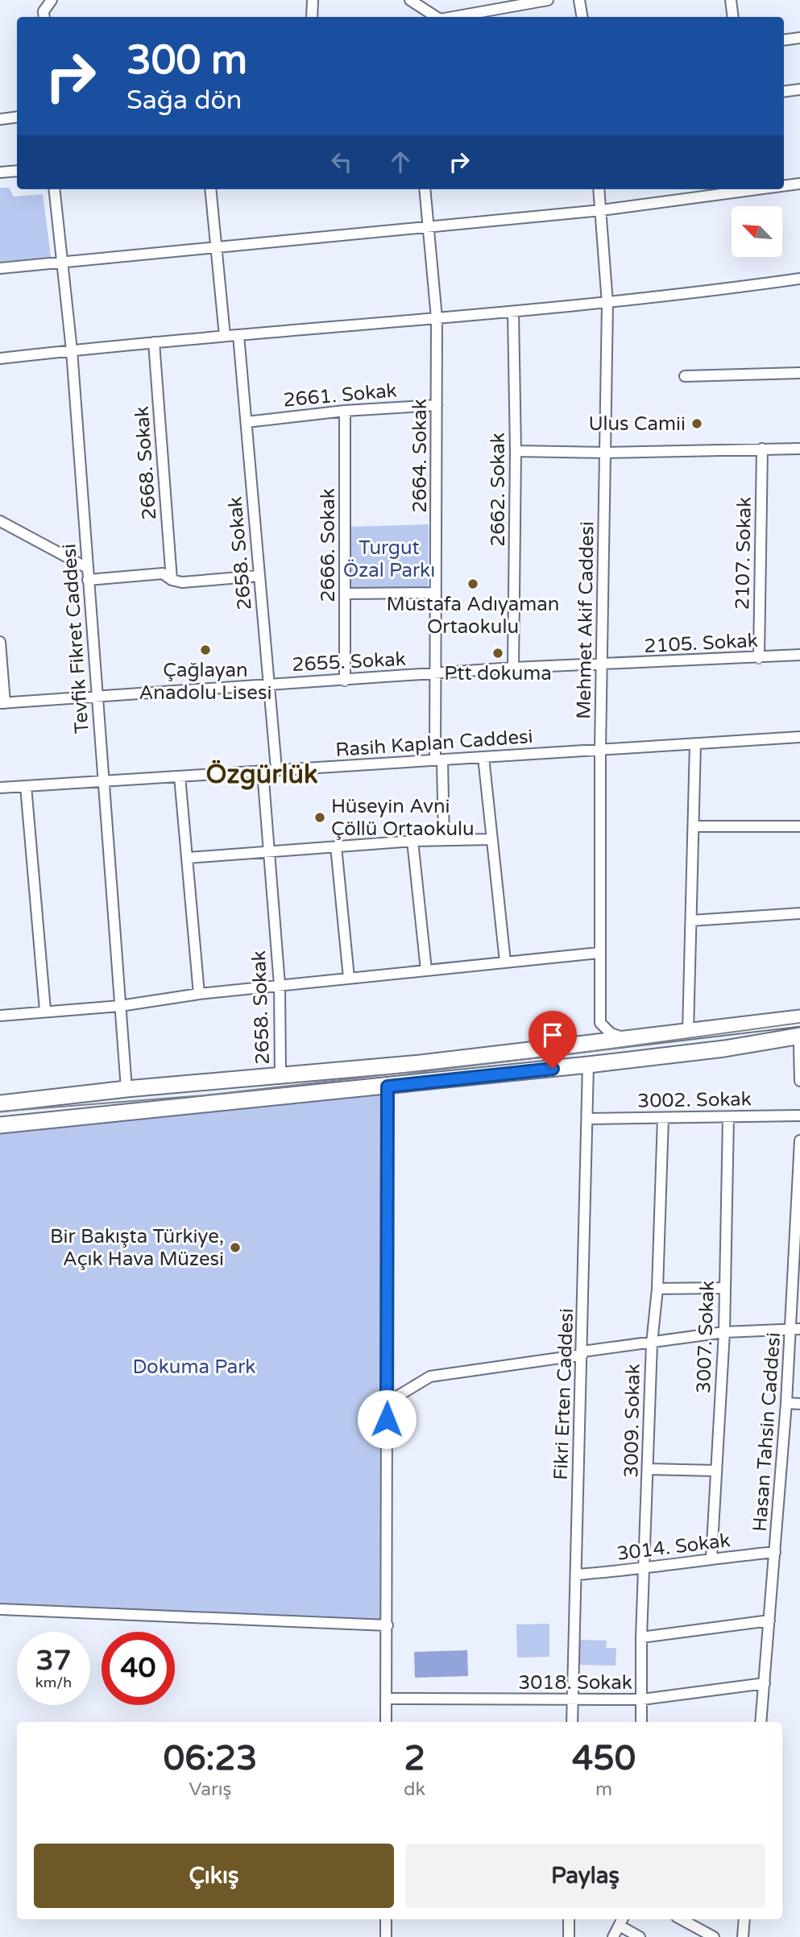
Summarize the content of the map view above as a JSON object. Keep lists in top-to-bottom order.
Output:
{
  "streets": {
    "street": [
      "2661. Sokak",
      "2664. Sokak",
      "2668. Sokak",
      "2662. Sokak",
      "2666. Sokak",
      "2658. Sokak",
      "2107. Sokak",
      "Mehmet Akif Caddesi",
      "Tevfik Fikret Caddesi",
      "2105. Sokak",
      "2655. Sokak",
      "Rasih Kaplan Caddesi",
      "3002. Sokak",
      "3007. Sokak",
      "Fikri Erten Caddesi",
      "3009. Sokak",
      "Hasan Tahsin Caddesi",
      "3014. Sokak",
      "3018. Sokak"
    ]
  },
  "crossings": [
    ["2661. Sokak", "2664. Sokak"],
    ["2661. Sokak", "2666. Sokak"],
    ["2661. Sokak", "2658. Sokak"],
    ["2664. Sokak", "2655. Sokak"],
    ["2664. Sokak", "Rasih Kaplan Caddesi"],
    ["2662. Sokak", "2655. Sokak"],
    ["2666. Sokak", "2655. Sokak"],
    ["2658. Sokak", "2655. Sokak"],
    ["2658. Sokak", "Rasih Kaplan Caddesi"],
    ["2107. Sokak", "2105. Sokak"],
    ["Mehmet Akif Caddesi", "2105. Sokak"],
    ["Mehmet Akif Caddesi", "2655. Sokak"],
    ["Mehmet Akif Caddesi", "Rasih Kaplan Caddesi"],
    ["Tevfik Fikret Caddesi", "2655. Sokak"],
    ["Tevfik Fikret Caddesi", "Rasih Kaplan Caddesi"],
    ["2105. Sokak", "2655. Sokak"],
    ["3002. Sokak", "3007. Sokak"],
    ["3002. Sokak", "Fikri Erten Caddesi"],
    ["3002. Sokak", "3009. Sokak"],
    ["3007. Sokak", "3014. Sokak"],
    ["Fikri Erten Caddesi", "3014. Sokak"],
    ["Fikri Erten Caddesi", "3018. Sokak"],
    ["3009. Sokak", "3014. Sokak"],
    ["3009. Sokak", "3018. Sokak"],
    ["Hasan Tahsin Caddesi", "3014. Sokak"],
    ["Hasan Tahsin Caddesi", "3018. Sokak"]
  ],
  "districts": ["Özgürlük"],
  "parks": ["Turgut Özal Parkı", "Dokuma Park"],
  "places": [
    "Ulus Camii",
    "Mustafa Adıyaman Ortaokulu",
    "Çağlayan Anadolu Lisesi",
    "Ptt dokuma",
    "Hüseyin Avni Çöllü Ortaokulu",
    "Bir Bakışta Türkiye, Açık Hava Müzesi"
  ],
  "north": "top left",
  "page": {
    "turn": ["300 m", "Sağa dön"],
    "speed": "37 km/h",
    "limit": "40",
    "eta": [
      "06:23",
      "Varış",
      "2",
      "dk",
      "450",
      "m"
    ],
    "buttons": ["Çıkış", "Paylaş"]
  }
}
